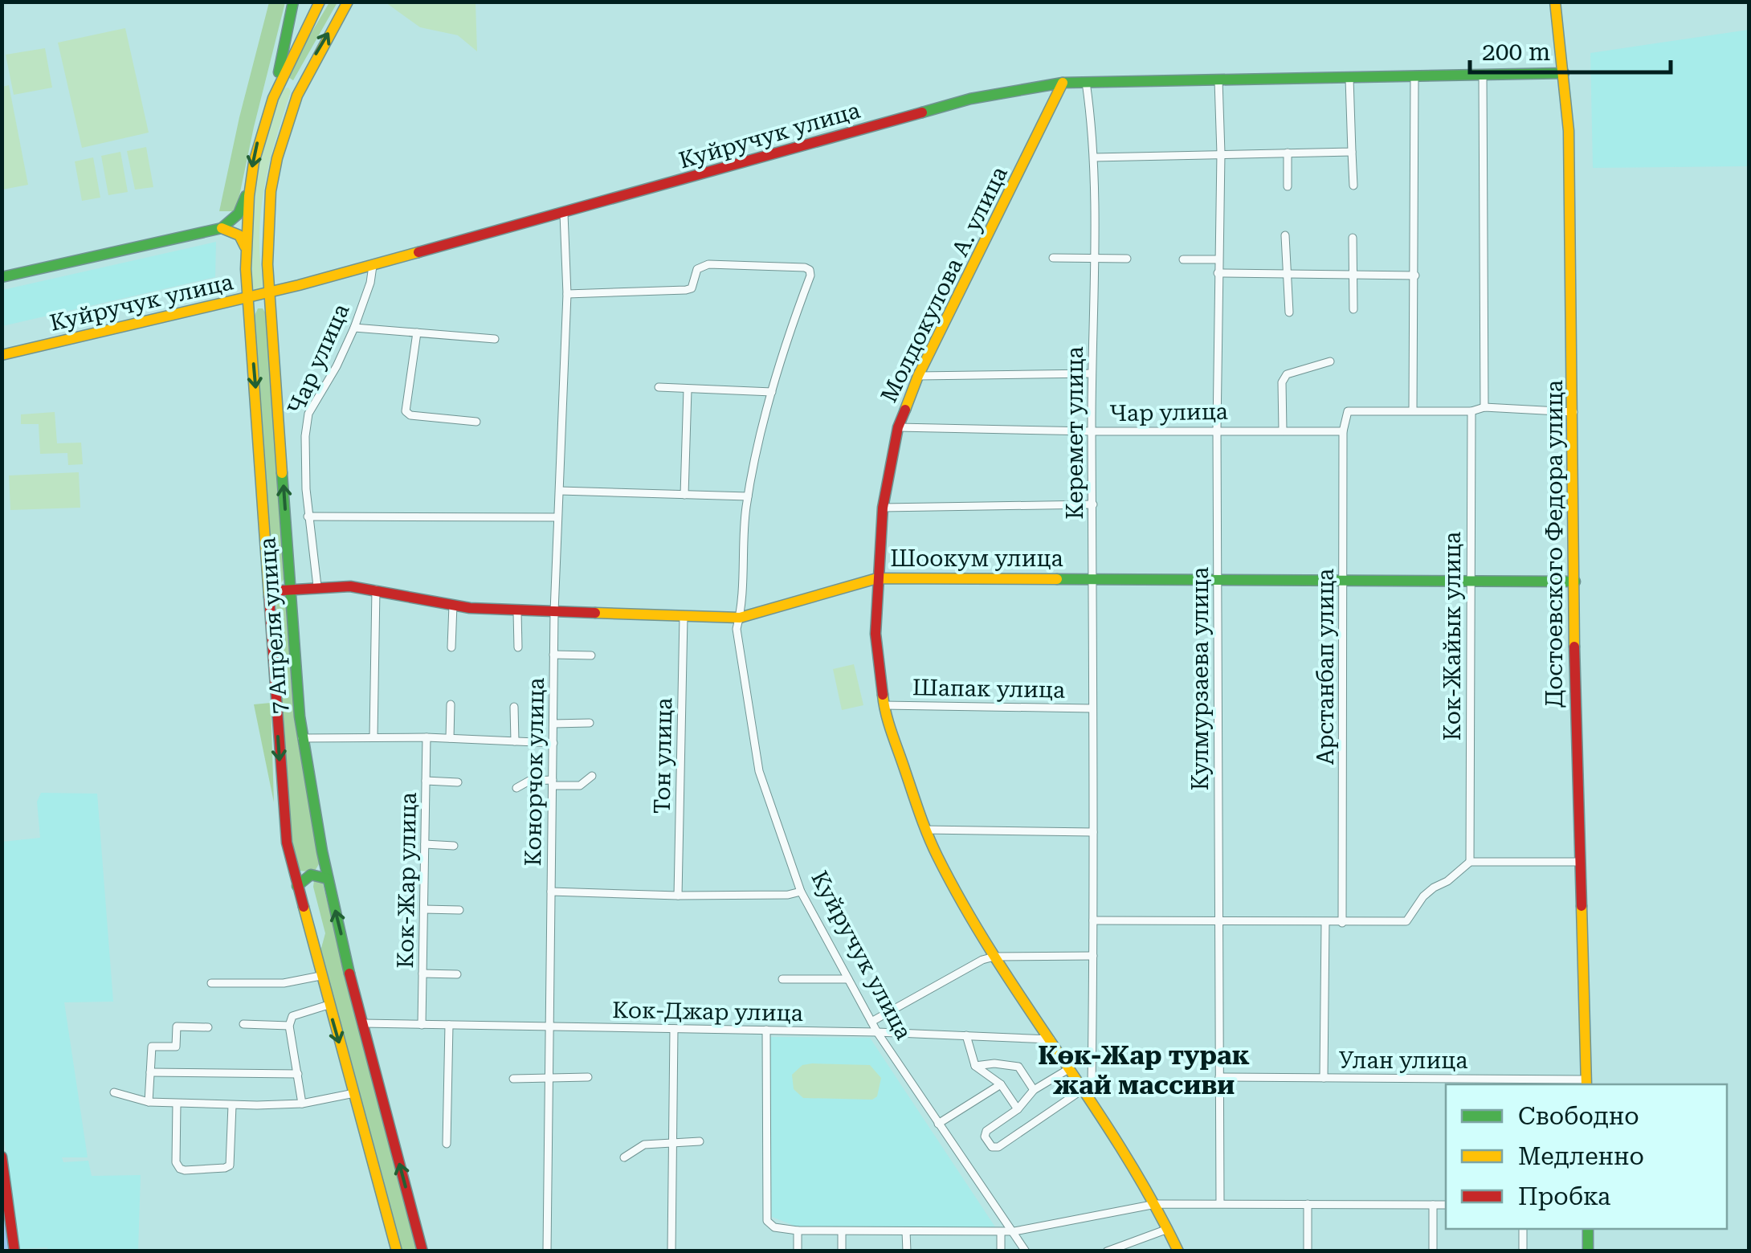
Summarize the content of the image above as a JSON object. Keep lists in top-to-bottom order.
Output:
{
  "streets": {
    "street": [
      "Куйручук улица",
      "Молдокулова А. улица",
      "Чар улица",
      "Керемет улица",
      "Достоевского Федора улица",
      "Шоокум улица",
      "7 Апреля улица",
      "Кок-Жайык улица",
      "Арстанбап улица",
      "Кулмурзаева улица",
      "Шапак улица",
      "Тон улица",
      "Конорчок улица",
      "Кок-Жар улица",
      "Кок-Джар улица",
      "Улан улица"
    ]
  },
  "crossings": [
    ["Куйручук улица", "Молдокулова А. улица"],
    ["Куйручук улица", "Чар улица"],
    ["Куйручук улица", "Керемет улица"],
    ["Куйручук улица", "Достоевского Федора улица"],
    ["Куйручук улица", "Шоокум улица"],
    ["Куйручук улица", "7 Апреля улица"],
    ["Куйручук улица", "Кулмурзаева улица"],
    ["Куйручук улица", "Конорчок улица"],
    ["Куйручук улица", "Кок-Джар улица"],
    ["Молдокулова А. улица", "Чар улица"],
    ["Молдокулова А. улица", "Керемет улица"],
    ["Молдокулова А. улица", "Шоокум улица"],
    ["Молдокулова А. улица", "Шапак улица"],
    ["Молдокулова А. улица", "Кок-Джар улица"],
    ["Чар улица", "Керемет улица"],
    ["Чар улица", "Шоокум улица"],
    ["Чар улица", "Арстанбап улица"],
    ["Чар улица", "Кулмурзаева улица"],
    ["Керемет улица", "Шоокум улица"],
    ["Керемет улица", "Шапак улица"],
    ["Достоевского Федора улица", "Шоокум улица"],
    ["Достоевского Федора улица", "Улан улица"],
    ["Шоокум улица", "7 Апреля улица"],
    ["Шоокум улица", "Кок-Жайык улица"],
    ["Шоокум улица", "Арстанбап улица"],
    ["Шоокум улица", "Кулмурзаева улица"],
    ["Шоокум улица", "Тон улица"],
    ["Шоокум улица", "Конорчок улица"],
    ["7 Апреля улица", "Кок-Джар улица"],
    ["Кулмурзаева улица", "Улан улица"],
    ["Конорчок улица", "Кок-Джар улица"],
    ["Кок-Жар улица", "Кок-Джар улица"]
  ],
  "districts": ["Көк-Жар турак жай массиви"],
  "legend": ["Свободно", "Медленно", "Пробка"],
  "scale_bar": "200 m"
}
